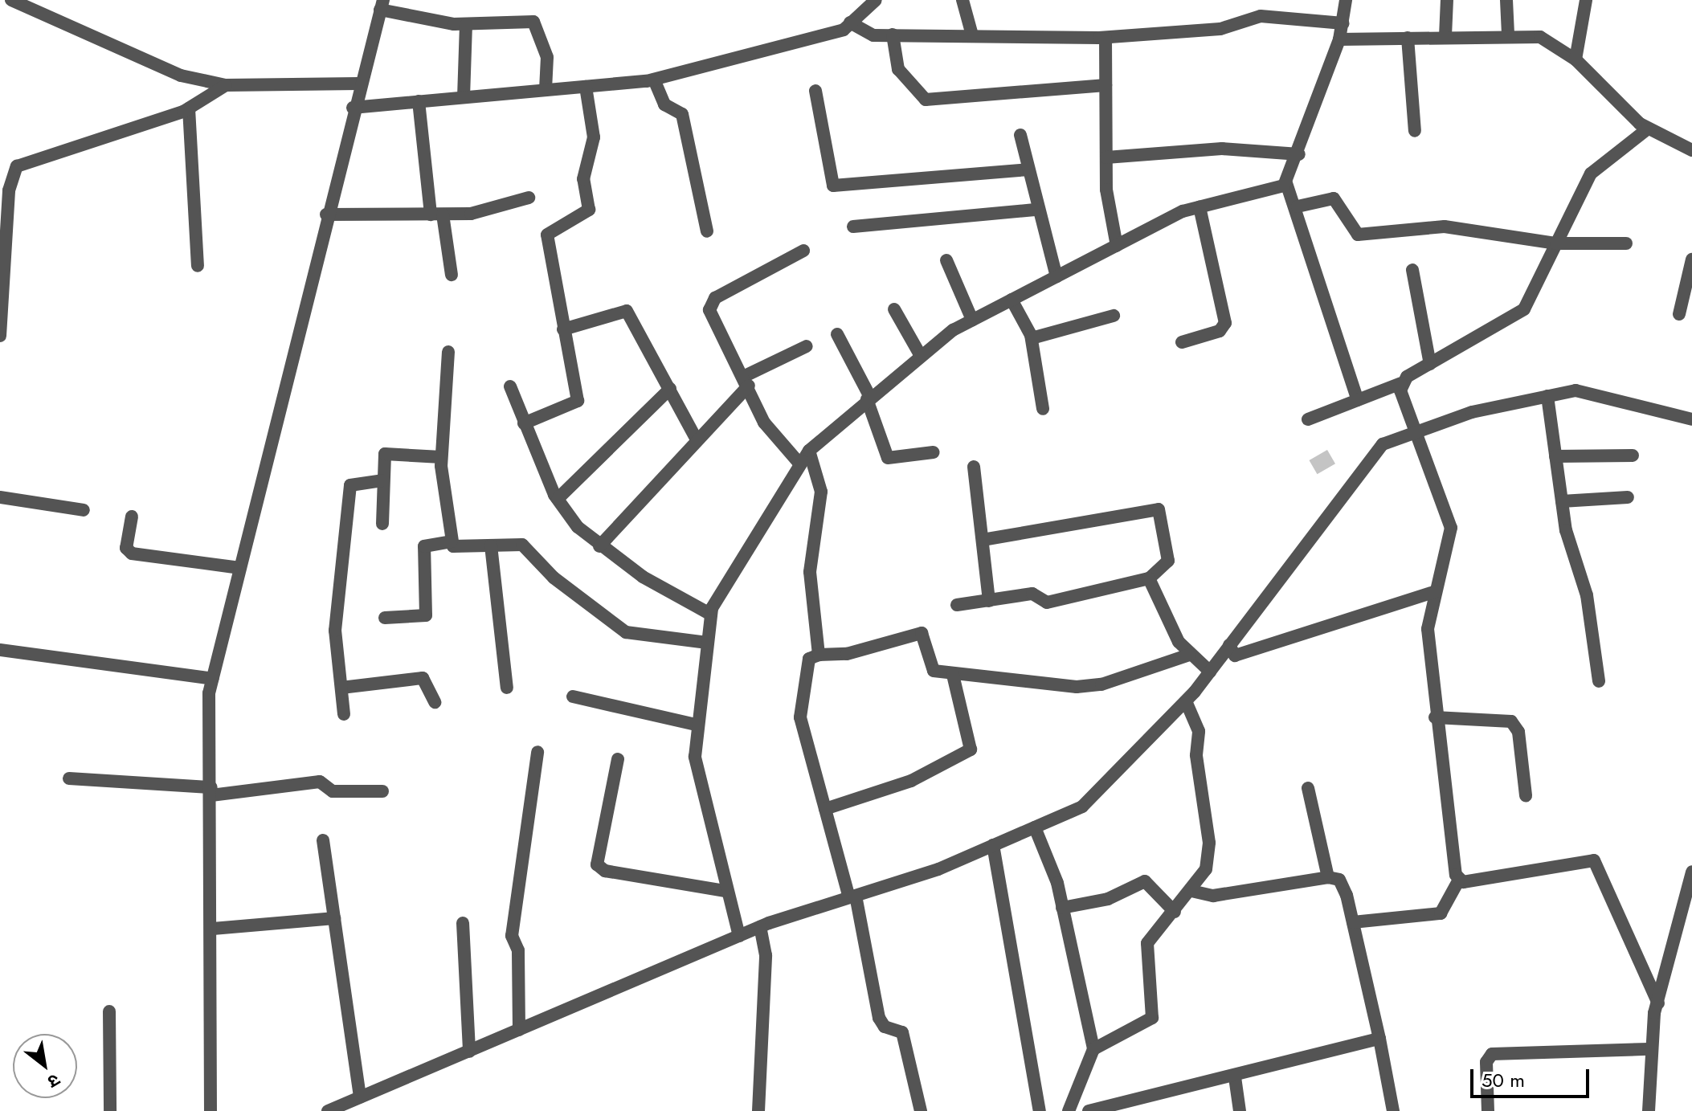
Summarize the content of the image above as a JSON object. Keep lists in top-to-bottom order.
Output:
{
  "scale_bar": "50 m",
  "north": "bottom right"
}
